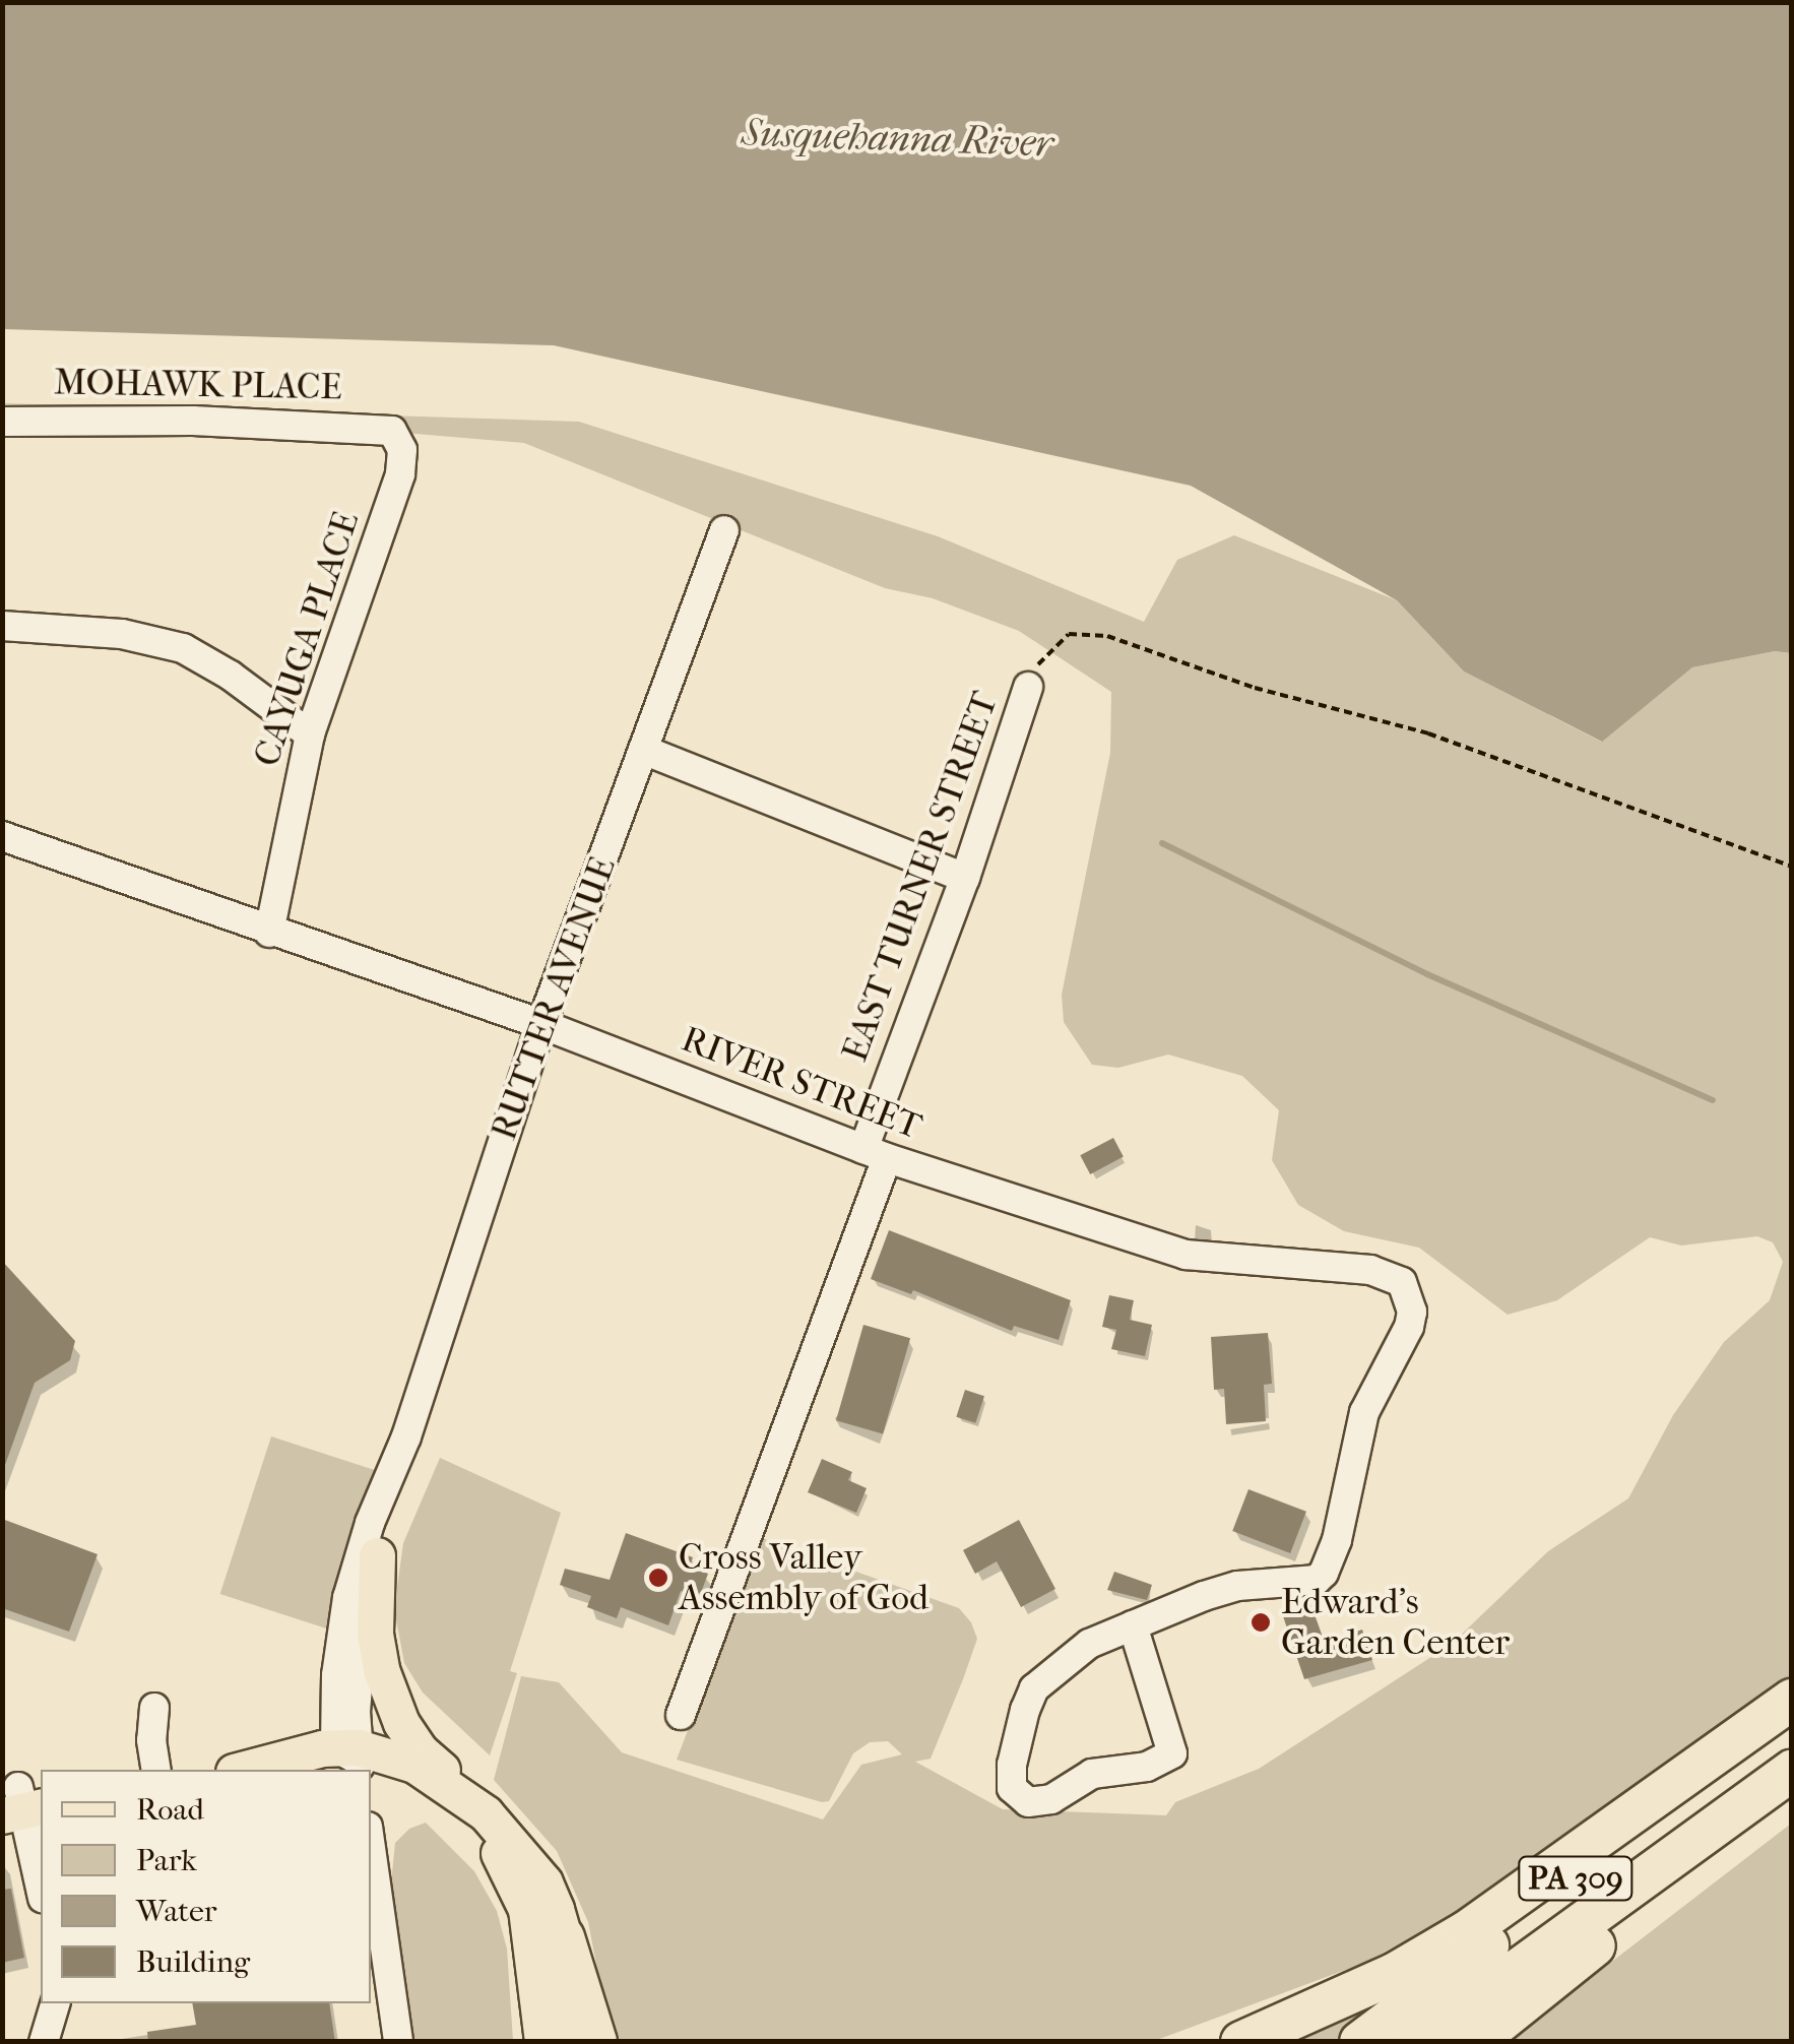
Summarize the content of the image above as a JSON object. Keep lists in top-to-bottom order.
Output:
{
  "streets": {
    "highway": ["PA 309"],
    "street": [
      "MOHAWK PLACE",
      "CAYUGA PLACE",
      "EAST TURNER STREET",
      "RUTTER AVENUE",
      "RIVER STREET"
    ]
  },
  "crossings": [
    ["MOHAWK PLACE", "CAYUGA PLACE"],
    ["CAYUGA PLACE", "RIVER STREET"],
    ["EAST TURNER STREET", "RIVER STREET"],
    ["RUTTER AVENUE", "RIVER STREET"]
  ],
  "water": ["Susquehanna River"],
  "places": ["Cross Valley Assembly of God", "Edward's Garden Center"],
  "legend": [
    "Road",
    "Park",
    "Water",
    "Building"
  ]
}
